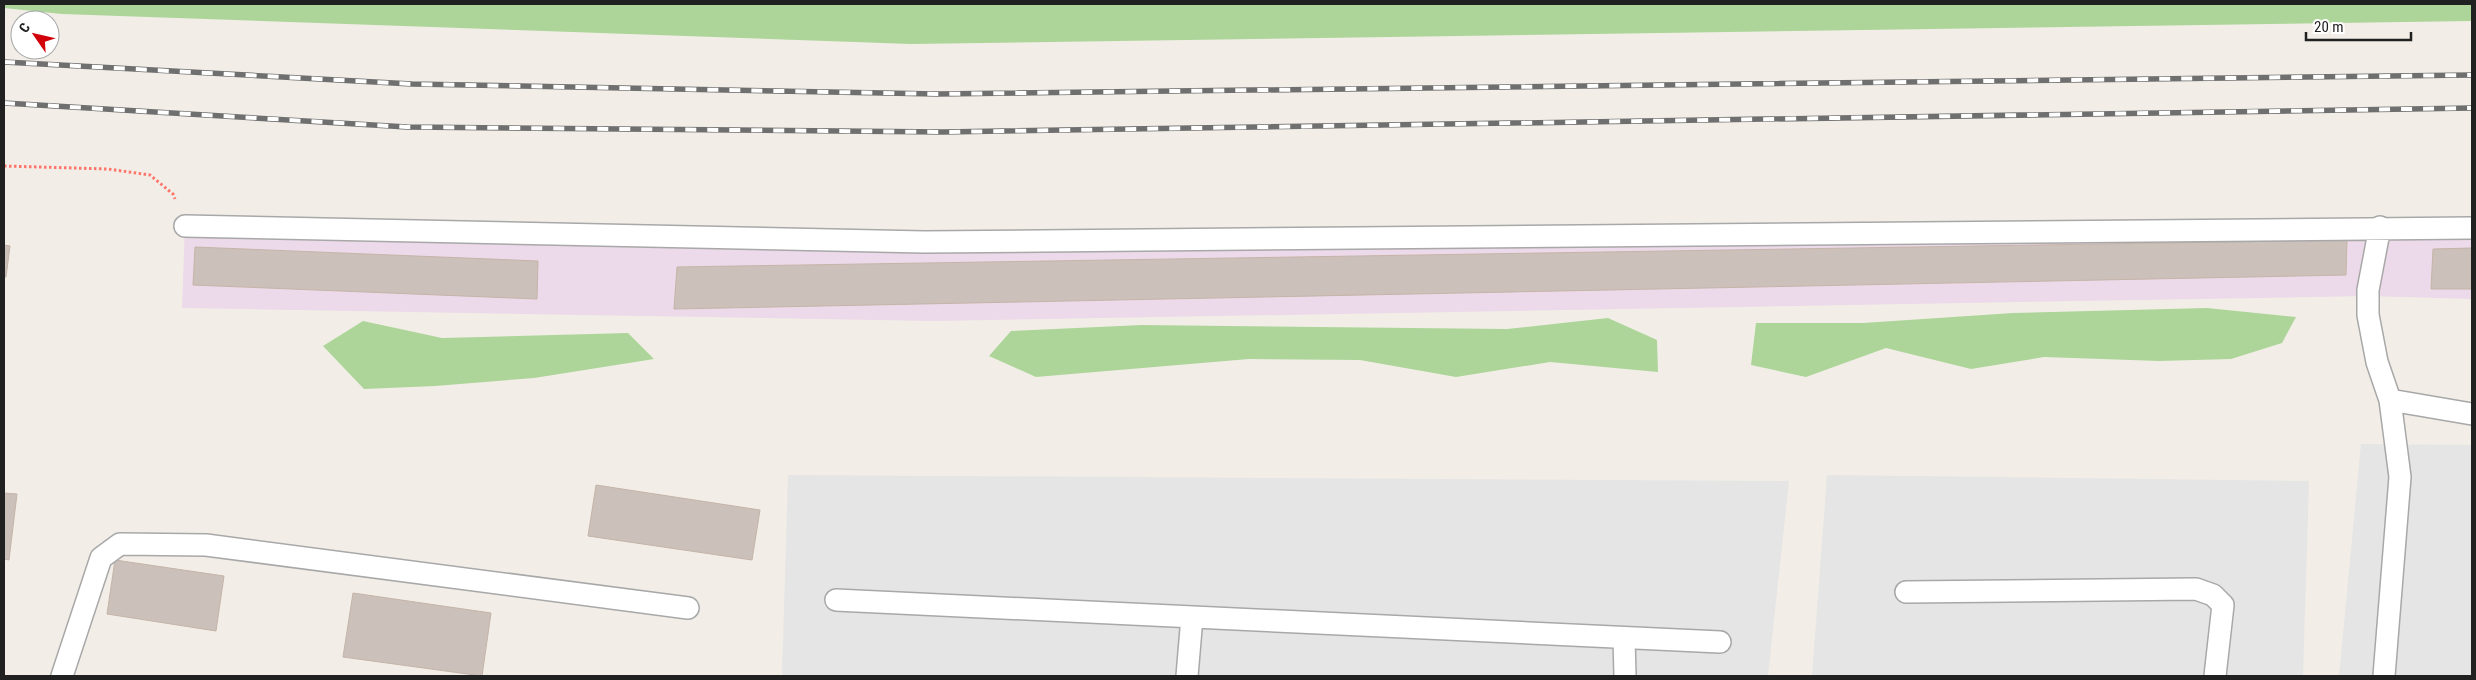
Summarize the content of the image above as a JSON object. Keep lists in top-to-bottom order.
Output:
{
  "scale_bar": "20 m",
  "north": "top left"
}
